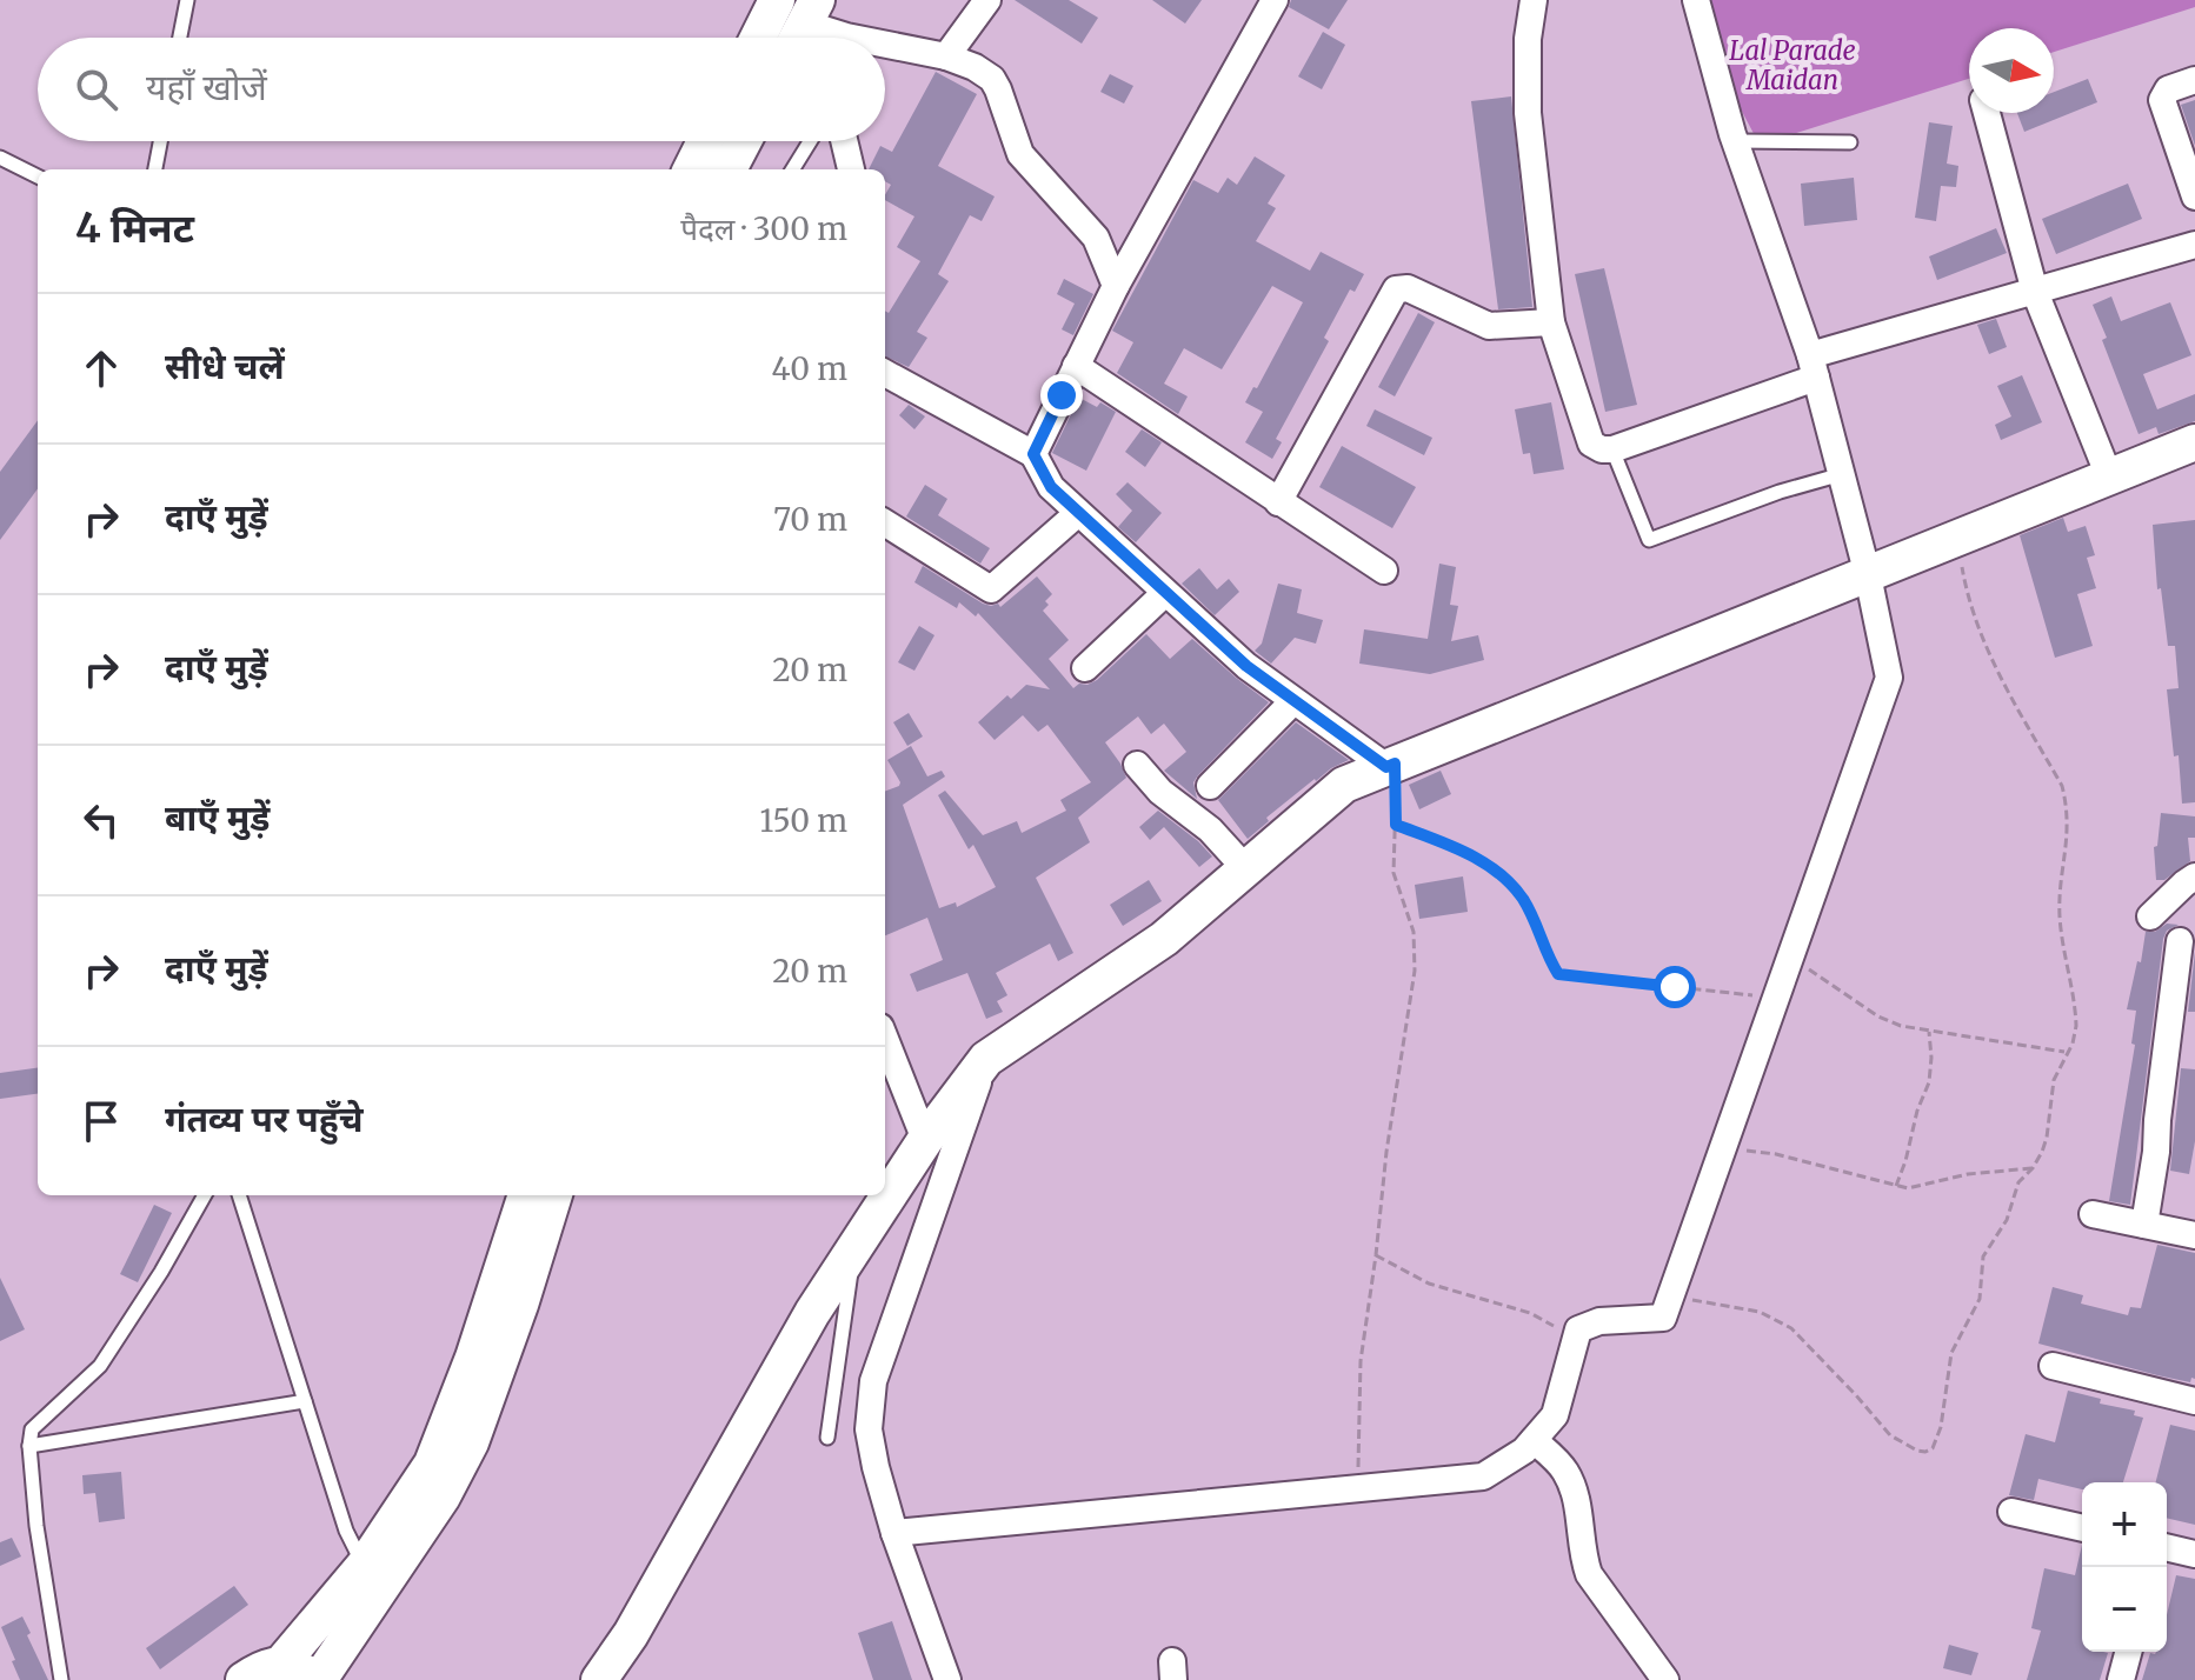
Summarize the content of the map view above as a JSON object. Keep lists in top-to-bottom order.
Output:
{
  "parks": ["Lal Parade Maidan"],
  "north": "right",
  "page": {
    "search": "यहाँ खोजें",
    "heading": ["4 मिनट", "पैदल · 300 m"],
    "list": [
      ["सीधे चलें", "40 m"],
      ["दाएँ मुड़ें", "70 m"],
      ["दाएँ मुड़ें", "20 m"],
      ["बाएँ मुड़ें", "150 m"],
      ["दाएँ मुड़ें", "20 m"],
      "गंतव्य पर पहुँचे"
    ],
    "map_buttons": ["+", "−"]
  }
}
